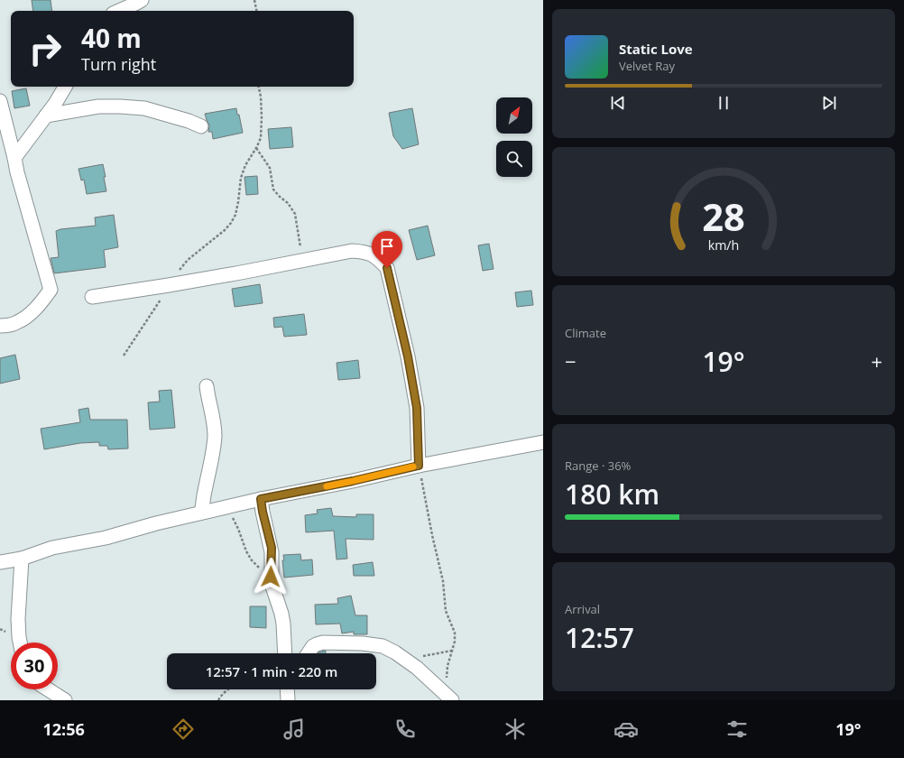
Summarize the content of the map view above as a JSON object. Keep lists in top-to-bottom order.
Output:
{
  "north": "top right",
  "page": {
    "turn": ["40 m", "Turn right"],
    "song": ["Static Love", "Velvet Ray"],
    "tile": [
      "Climate",
      ["Range · 36%", "180 km"],
      ["Arrival", "12:57"]
    ],
    "heat": ["−", "19°", "+"],
    "limit": "30",
    "trip": "12:57 · 1 min · 220 m",
    "tabs": ["12:56", "19°"],
    "gauge": ["28", "km/h"]
  }
}
